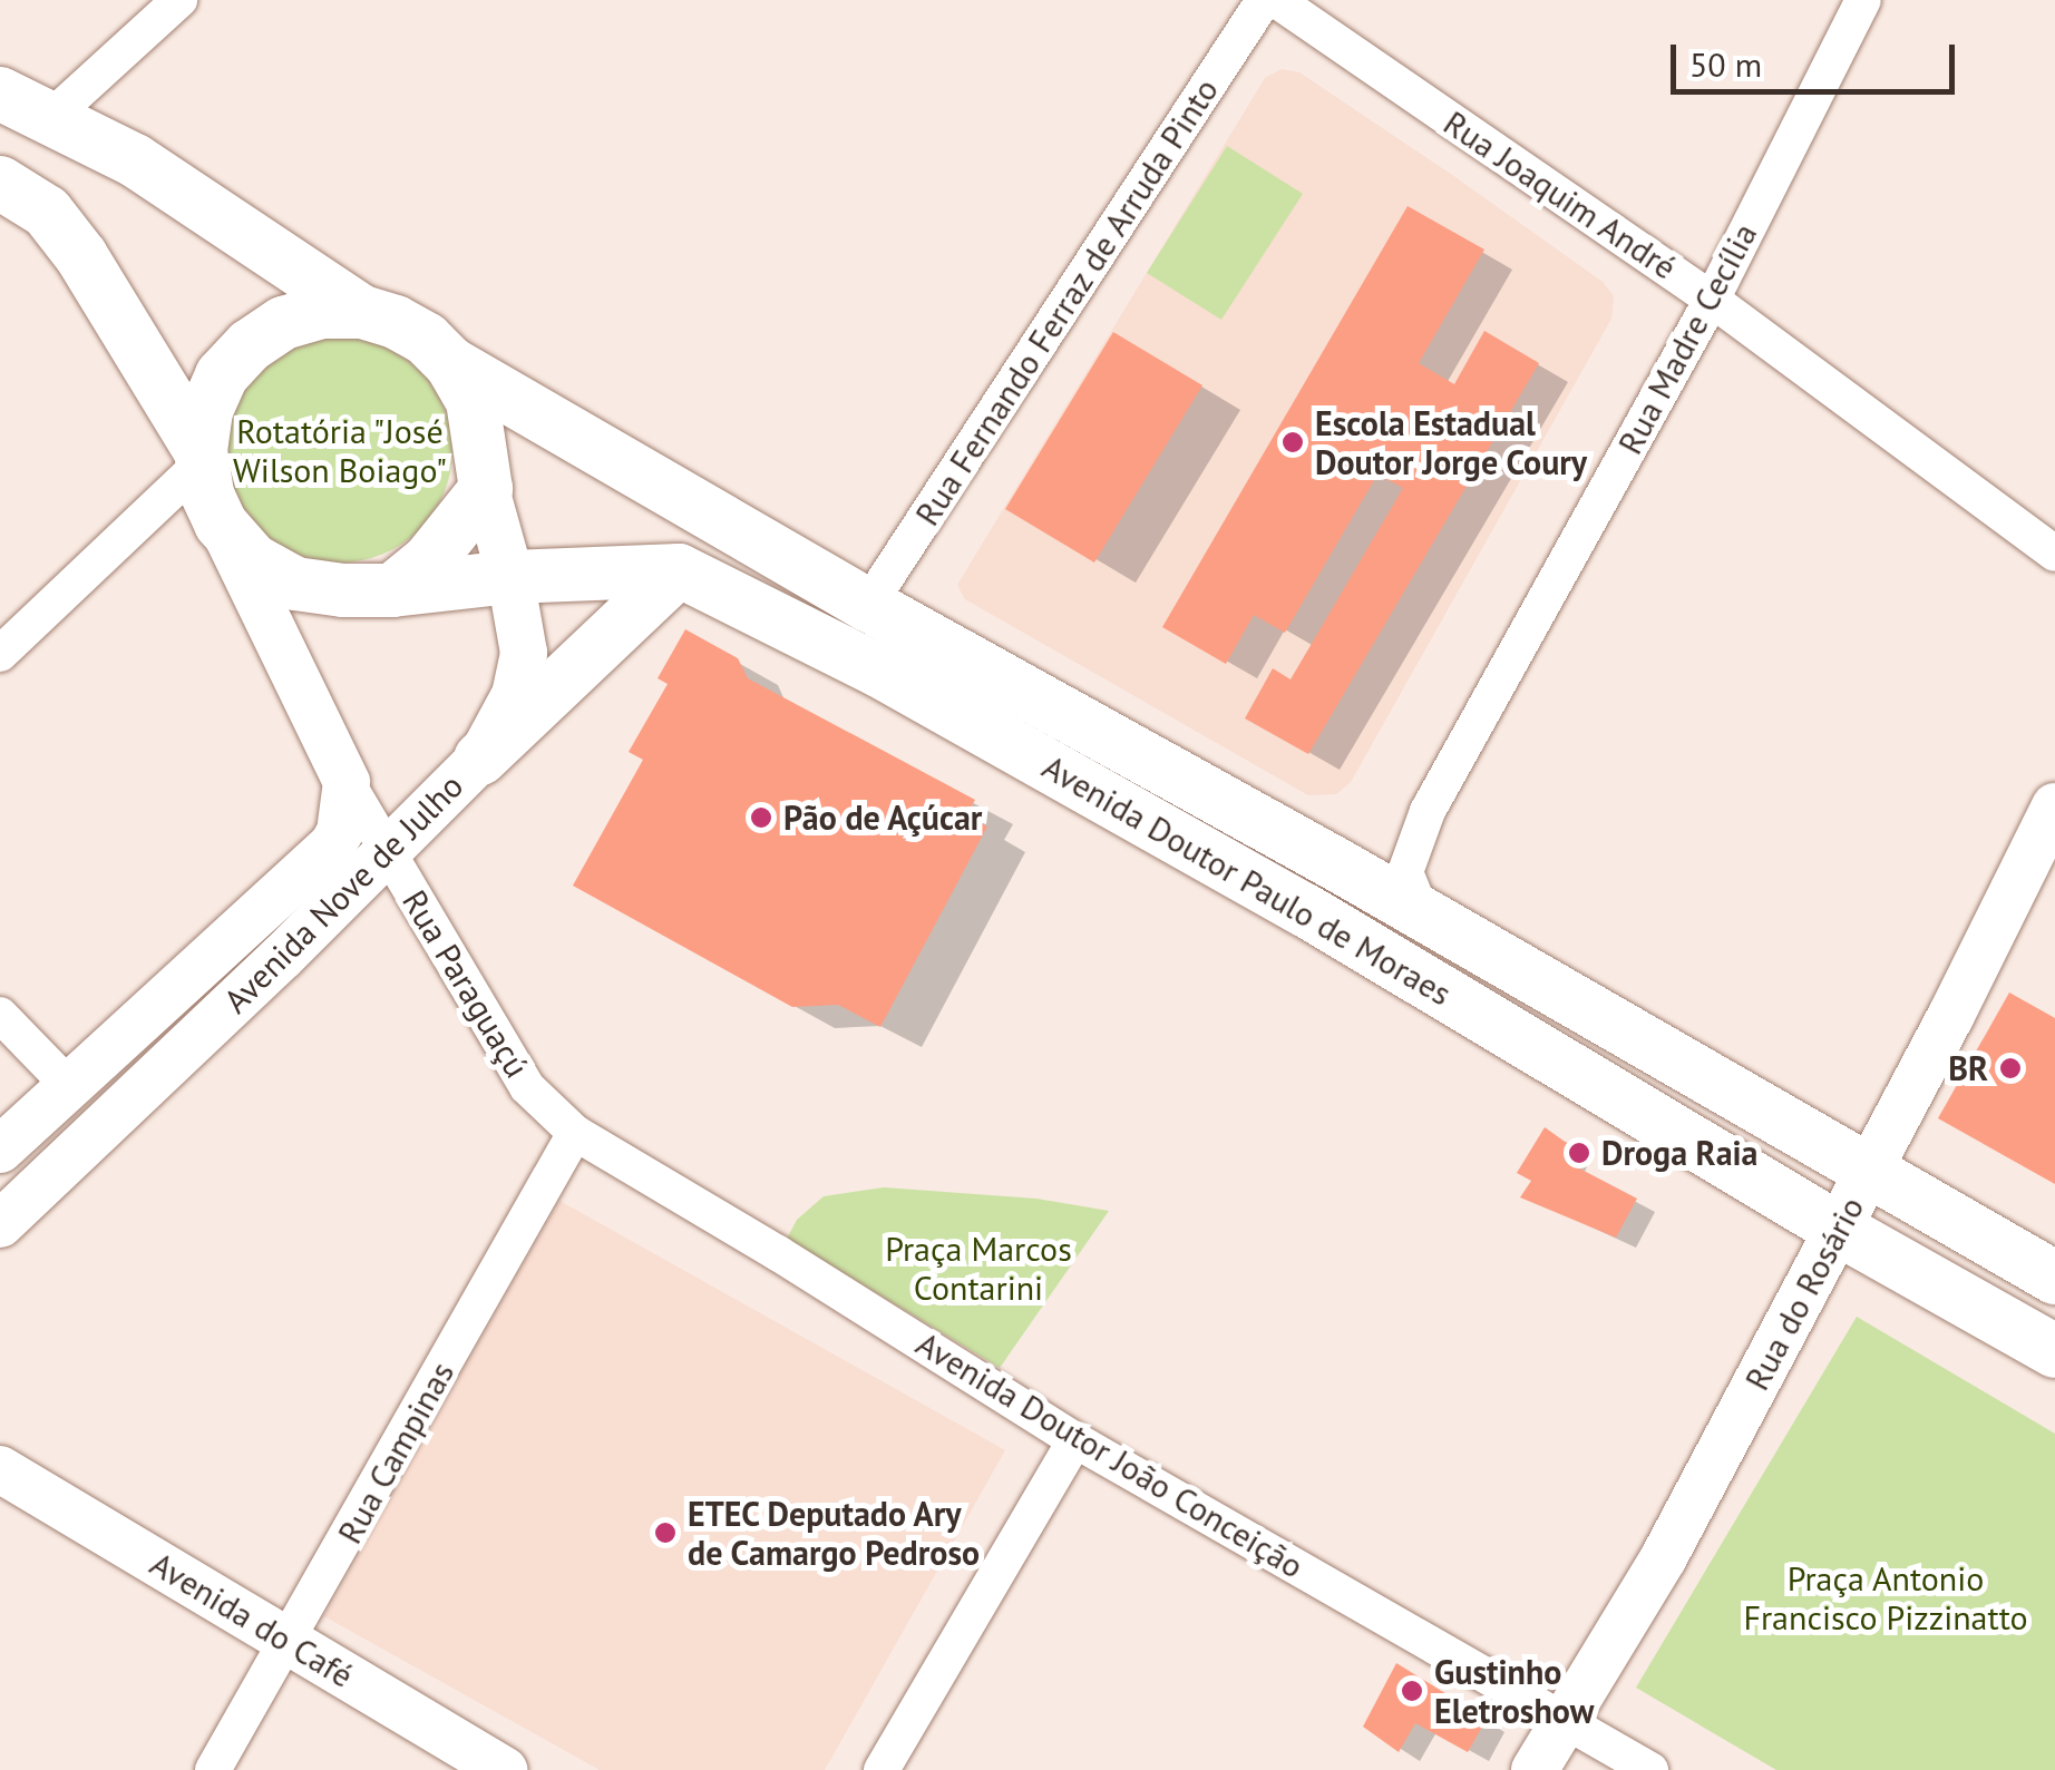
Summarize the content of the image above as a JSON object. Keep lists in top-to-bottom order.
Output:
{
  "streets": {
    "main road": ["Avenida Doutor Paulo de Moraes"],
    "street": [
      "Rua Joaquim André",
      "Rua Fernando Ferraz de Arruda Pinto",
      "Rua Madre Cecília",
      "Avenida Nove de Julho",
      "Rua Paraguaçú",
      "Rua do Rosário",
      "Rua Campinas",
      "Avenida Doutor João Conceição",
      "Avenida do Café"
    ]
  },
  "crossings": [
    ["Rua Joaquim André", "Rua Madre Cecília"],
    ["Rua Fernando Ferraz de Arruda Pinto", "Avenida Doutor Paulo de Moraes"],
    ["Rua Madre Cecília", "Avenida Doutor Paulo de Moraes"],
    ["Avenida Doutor Paulo de Moraes", "Avenida Nove de Julho"],
    ["Avenida Doutor Paulo de Moraes", "Rua Paraguaçú"],
    ["Avenida Doutor Paulo de Moraes", "Rua do Rosário"],
    ["Avenida Nove de Julho", "Rua Paraguaçú"],
    ["Rua Paraguaçú", "Rua Campinas"],
    ["Rua Paraguaçú", "Avenida Doutor João Conceição"],
    ["Rua do Rosário", "Avenida Doutor João Conceição"],
    ["Rua Campinas", "Avenida Doutor João Conceição"],
    ["Rua Campinas", "Avenida do Café"]
  ],
  "parks": ["Rotatória \"José Wilson Boiago\"", "Praça Marcos Contarini", "Praça Antonio Francisco Pizzinatto"],
  "places": [
    "Escola Estadual Doutor Jorge Coury",
    "Pão de Açúcar",
    "BR",
    "Droga Raia",
    "ETEC Deputado Ary de Camargo Pedroso",
    "Gustinho Eletroshow"
  ],
  "scale_bar": "50 m"
}
